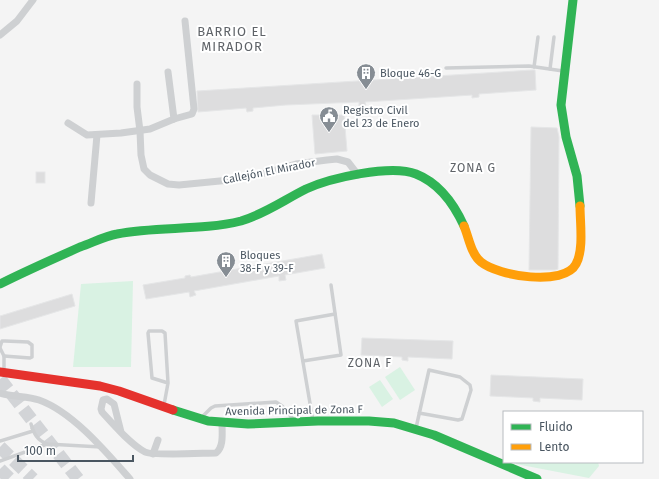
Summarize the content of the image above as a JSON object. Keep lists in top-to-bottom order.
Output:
{
  "streets": {
    "street": ["Callejón El Mirador", "Avenida Principal de Zona F"]
  },
  "districts": ["BARRIO EL MIRADOR", "ZONA G", "ZONA F"],
  "places": {
    "building": ["Bloque 46-G", "Bloques 38-F y 39-F"],
    "public building": ["Registro Civil del 23 de Enero"]
  },
  "legend": ["Fluido", "Lento"],
  "scale_bar": "100 m"
}
